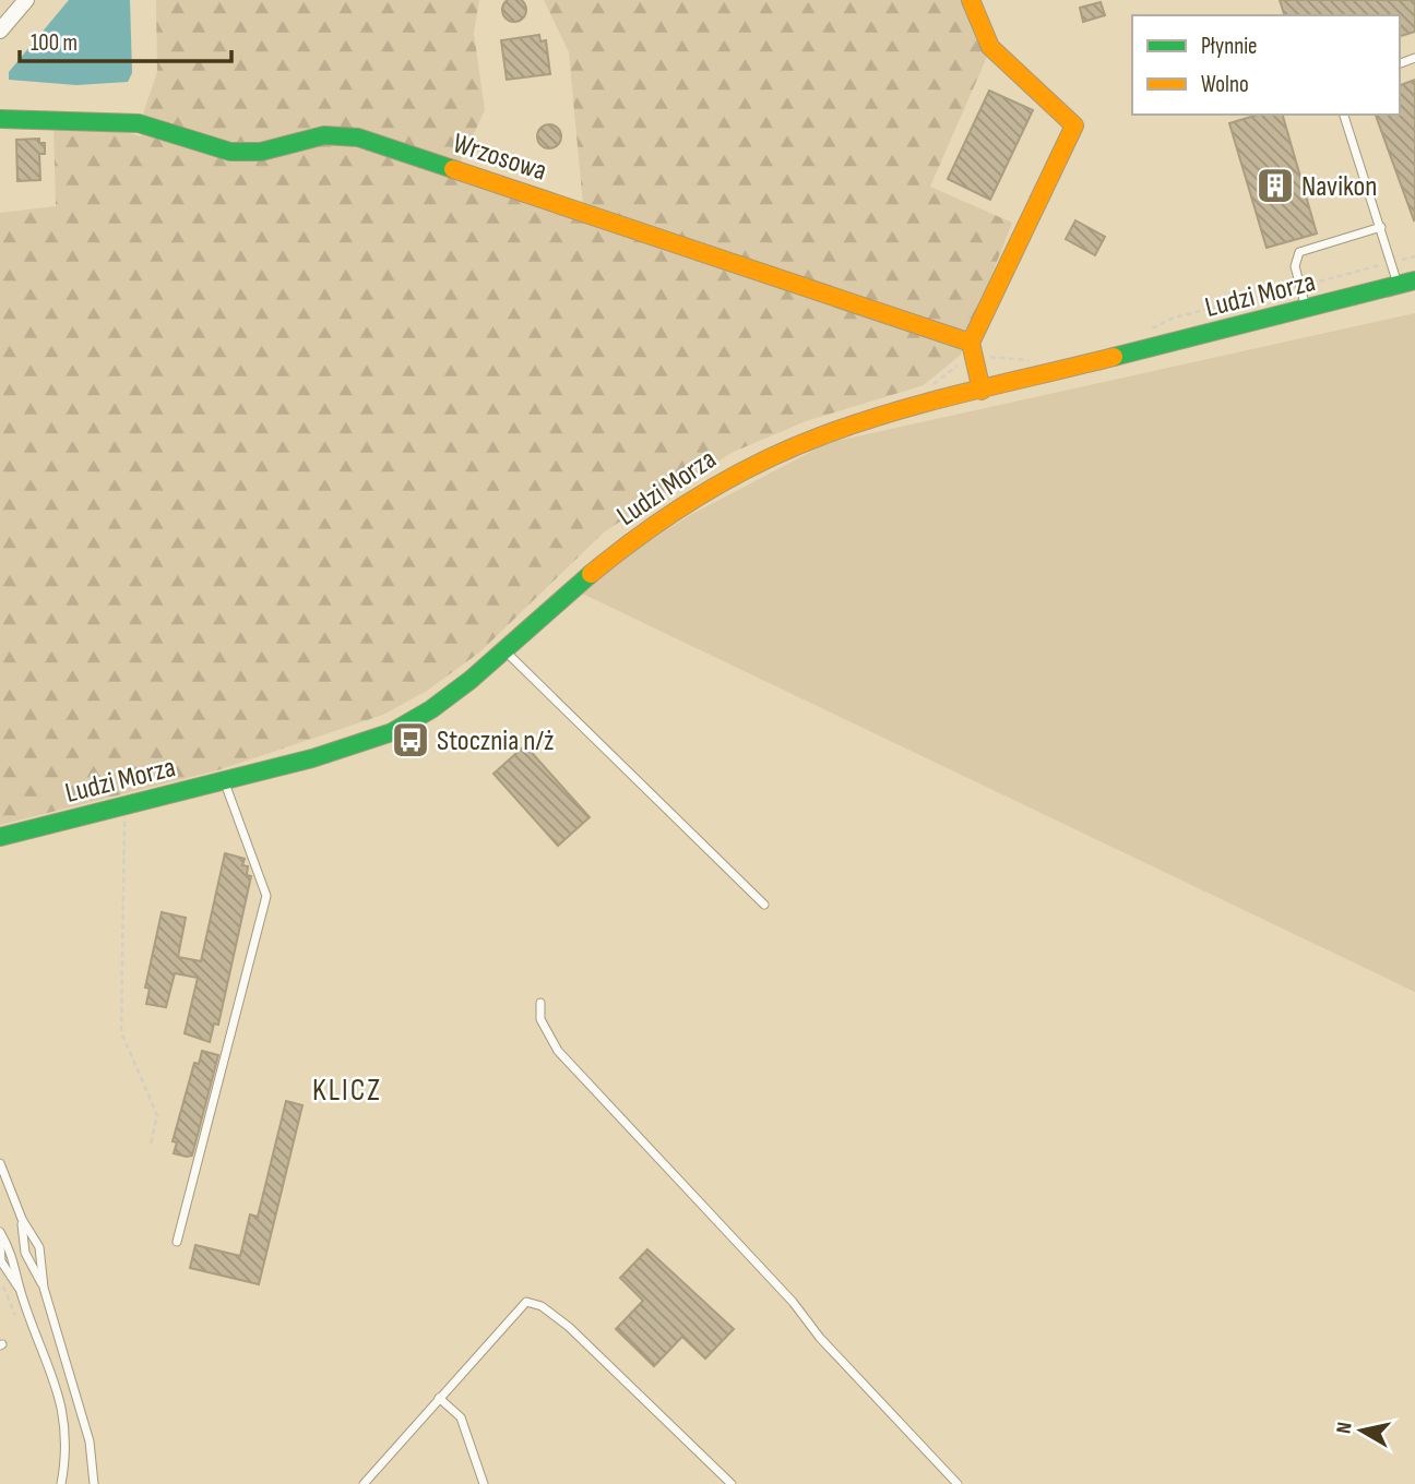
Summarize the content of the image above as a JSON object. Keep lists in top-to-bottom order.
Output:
{
  "streets": {
    "street": ["Wrzosowa", "Ludzi Morza"]
  },
  "districts": ["KLICZ"],
  "places": {
    "building": ["Navikon"],
    "bus stop": ["Stocznia n/ż"]
  },
  "legend": ["Płynnie", "Wolno"],
  "scale_bar": "100 m",
  "north": "left"
}
